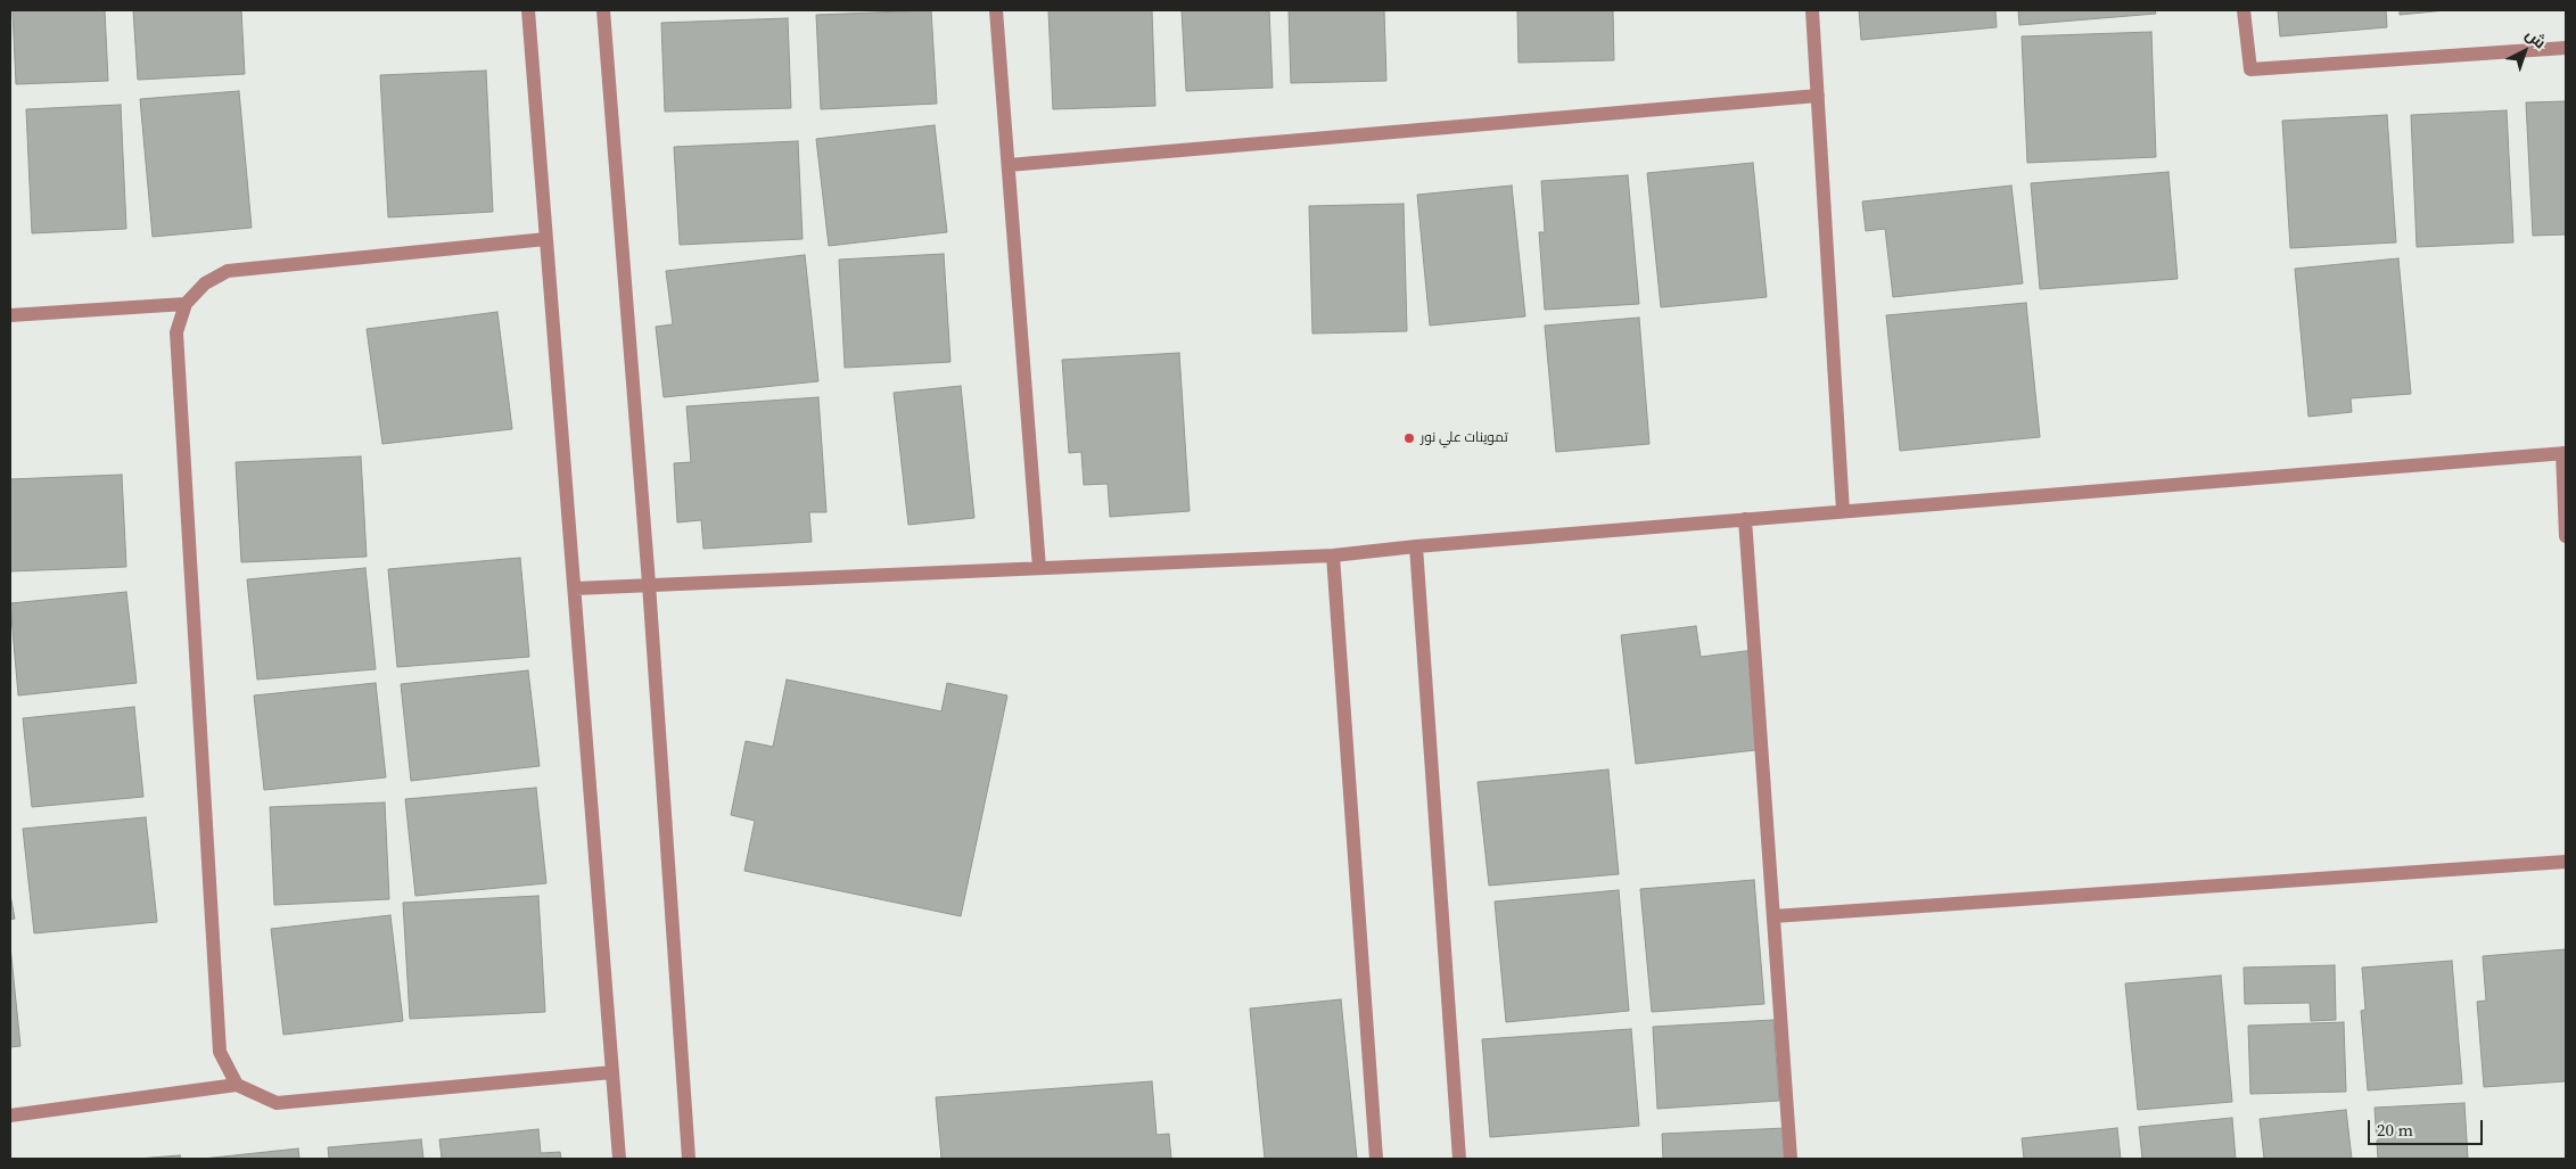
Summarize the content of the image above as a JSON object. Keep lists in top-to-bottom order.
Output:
{
  "places": ["تموينات علي نور"],
  "scale_bar": "20 m",
  "north": "top right"
}
